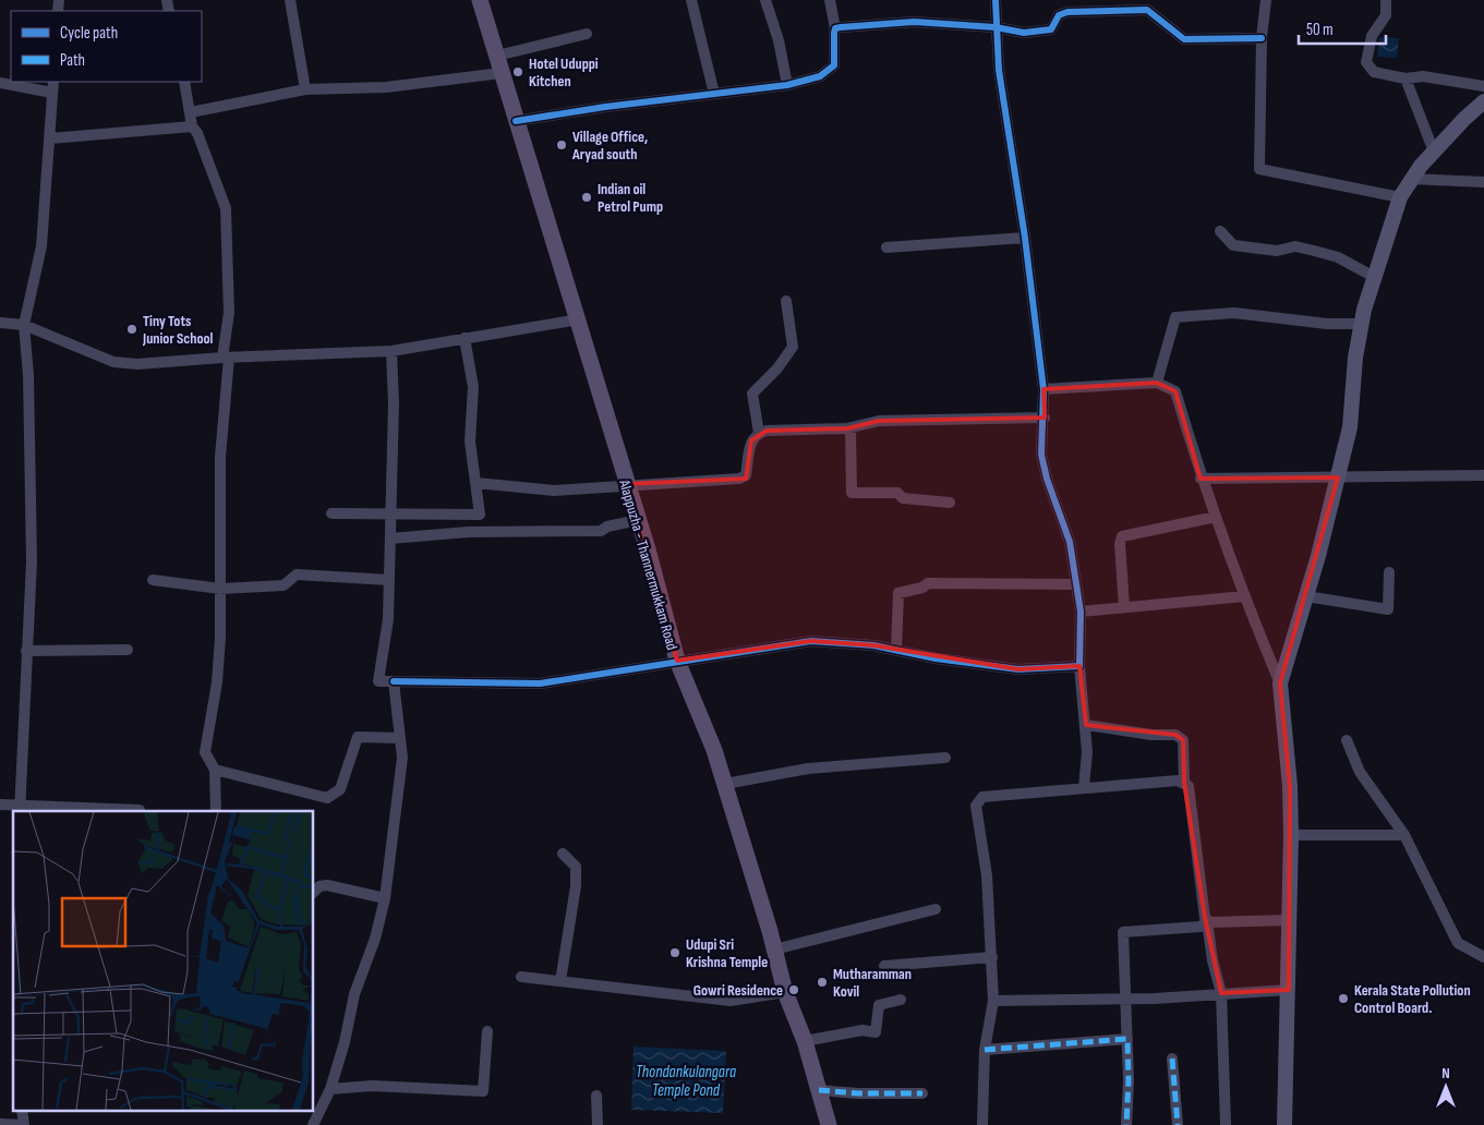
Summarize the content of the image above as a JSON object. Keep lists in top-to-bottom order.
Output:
{
  "streets": {
    "main road": ["Alappuzha - Thannermukkam Road"]
  },
  "water": ["Thondankulangara Temple Pond"],
  "places": [
    "Hotel Uduppi Kitchen",
    "Village Office, Aryad south",
    "Indian oil Petrol Pump",
    "Tiny Tots Junior School",
    "Udupi Sri Krishna Temple",
    "Mutharamman Kovil",
    "Gowri Residence",
    "Kerala State Pollution Control Board."
  ],
  "legend": ["Cycle path", "Path"],
  "scale_bar": "50 m",
  "north": "top"
}
